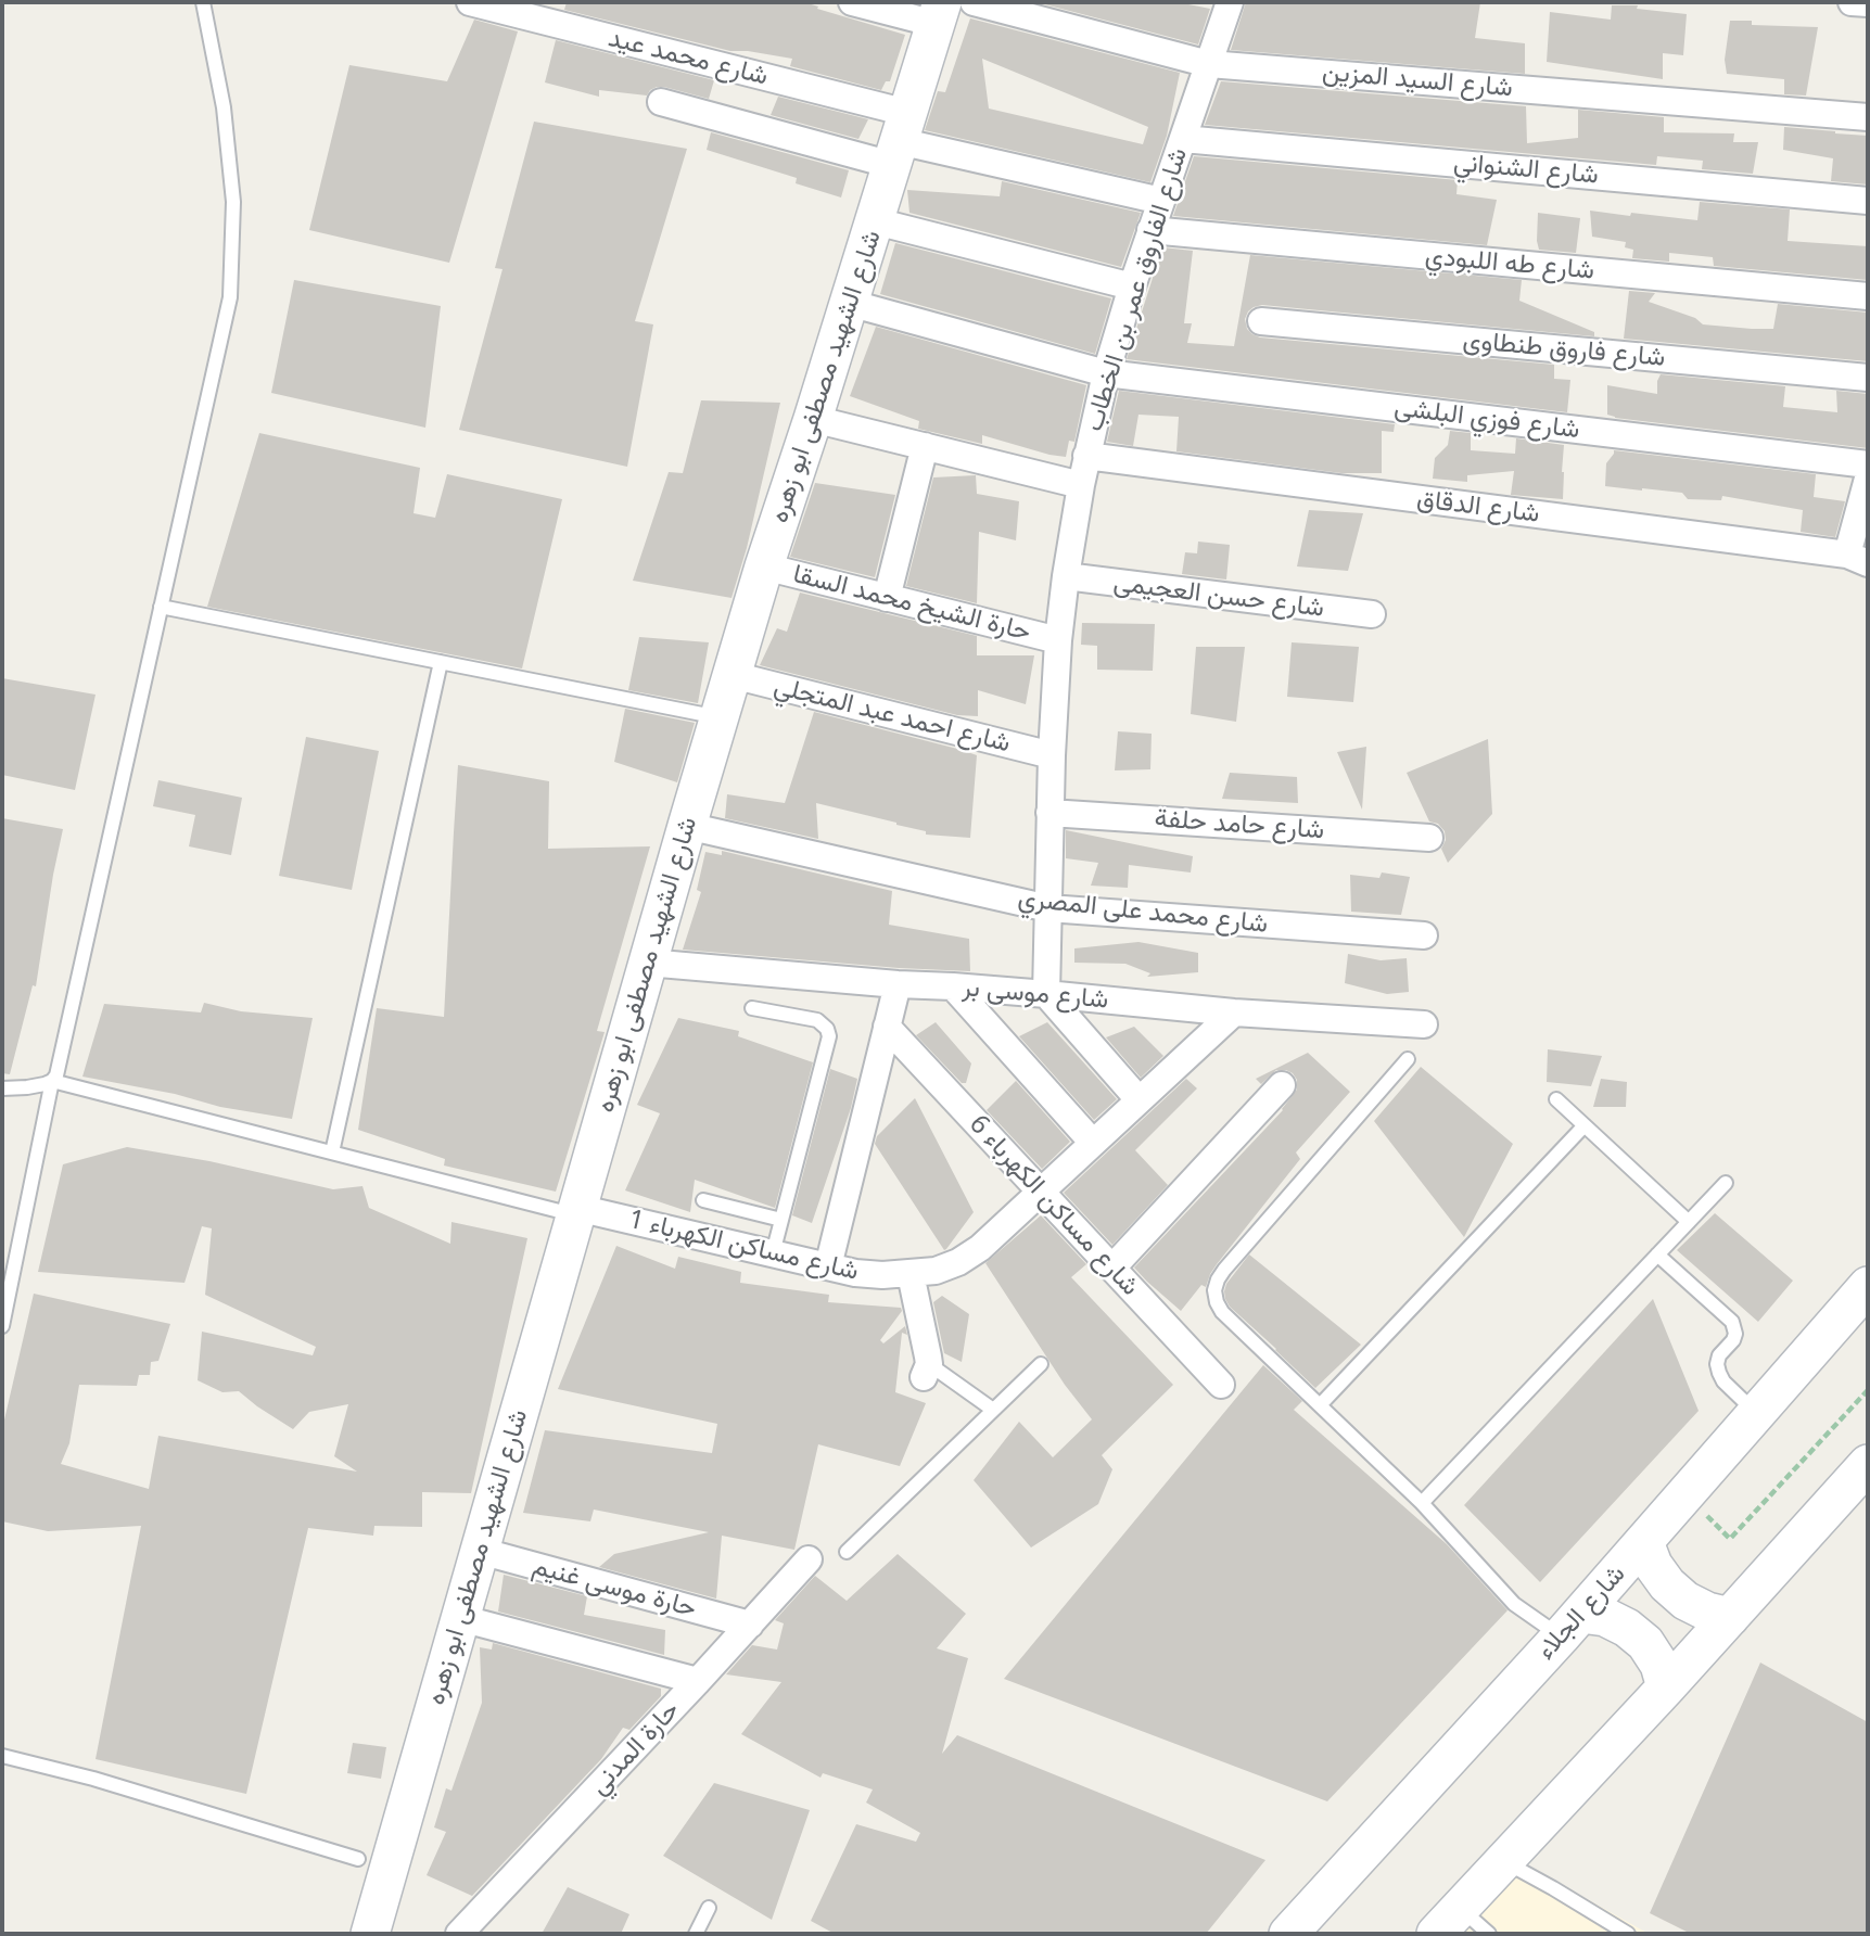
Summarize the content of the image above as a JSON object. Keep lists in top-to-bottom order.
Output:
{
  "streets": {
    "street": [
      "شارع محمد عيد",
      "شارع السيد المزين",
      "شارع الشنواني",
      "شارع طه اللبودي",
      "شارع الفاروق عمر بن الخطاب",
      "شارع فاروق طنطاوى",
      "شارع الشهيد مصطفى ابو زهره",
      "شارع فوزي البلشى",
      "شارع الدقاق",
      "شارع حسن العجيمى",
      "حارة الشيخ محمد السقا",
      "شارع احمد عبد المتجلي",
      "شارع حامد حلفة",
      "شارع محمد على المصري",
      "شارع موسى بر",
      "شارع مساكن الكهرباء 6",
      "شارع مساكن الكهرباء 1",
      "حارة موسى غنيم",
      "شارع الجلاء",
      "حارة المدني"
    ]
  },
  "crossings": [
    ["شارع محمد عيد", "شارع الشهيد مصطفى ابو زهره"],
    ["شارع السيد المزين", "شارع الفاروق عمر بن الخطاب"],
    ["شارع الشنواني", "شارع الفاروق عمر بن الخطاب"],
    ["شارع طه اللبودي", "شارع الفاروق عمر بن الخطاب"],
    ["شارع الفاروق عمر بن الخطاب", "شارع فوزي البلشى"],
    ["شارع الفاروق عمر بن الخطاب", "شارع الدقاق"],
    ["شارع الفاروق عمر بن الخطاب", "شارع حسن العجيمى"],
    ["شارع الفاروق عمر بن الخطاب", "حارة الشيخ محمد السقا"],
    ["شارع الفاروق عمر بن الخطاب", "شارع احمد عبد المتجلي"],
    ["شارع الفاروق عمر بن الخطاب", "شارع حامد حلفة"],
    ["شارع الفاروق عمر بن الخطاب", "شارع محمد على المصري"],
    ["شارع الفاروق عمر بن الخطاب", "شارع موسى بر"],
    ["شارع الشهيد مصطفى ابو زهره", "شارع فوزي البلشى"],
    ["شارع الشهيد مصطفى ابو زهره", "حارة الشيخ محمد السقا"],
    ["شارع الشهيد مصطفى ابو زهره", "شارع احمد عبد المتجلي"],
    ["شارع الشهيد مصطفى ابو زهره", "شارع محمد على المصري"],
    ["شارع الشهيد مصطفى ابو زهره", "شارع موسى بر"],
    ["شارع الشهيد مصطفى ابو زهره", "شارع مساكن الكهرباء 1"],
    ["شارع الشهيد مصطفى ابو زهره", "حارة موسى غنيم"],
    ["شارع موسى بر", "شارع مساكن الكهرباء 1"],
    ["شارع مساكن الكهرباء 6", "شارع مساكن الكهرباء 1"],
    ["حارة موسى غنيم", "حارة المدني"]
  ]
}
